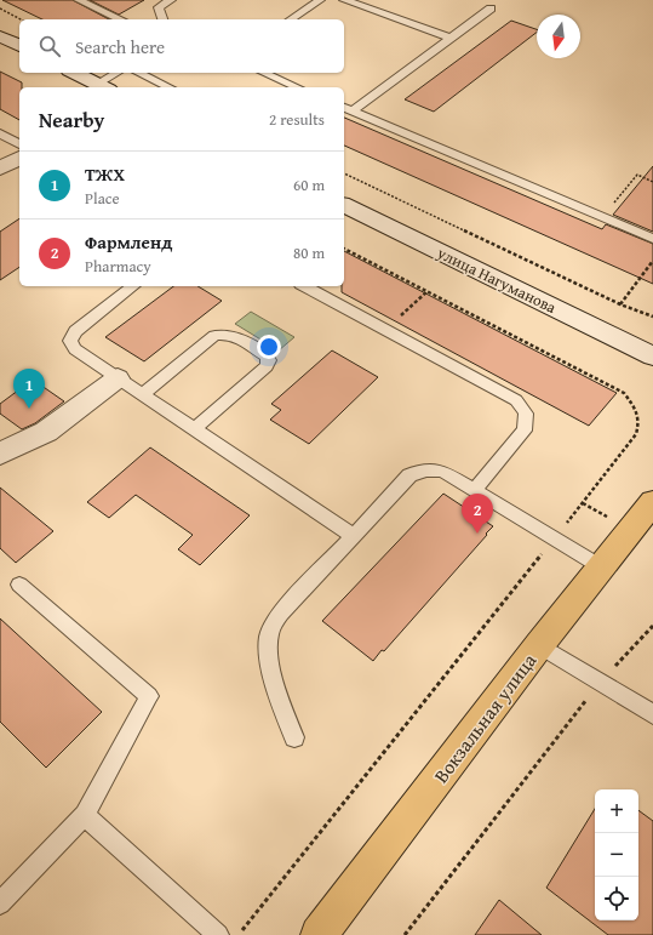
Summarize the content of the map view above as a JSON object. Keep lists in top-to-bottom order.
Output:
{
  "streets": {
    "main road": ["Вокзальная улица"],
    "street": ["улица Нагуманова"]
  },
  "north": "bottom",
  "page": {
    "search": "Search here",
    "heading": ["Nearby", "2 results"],
    "list": [
      {
        "mark": "1",
        "name": "ТЖХ",
        "note": "Place",
        "value": "60 m"
      },
      {
        "mark": "2",
        "name": "Фармленд",
        "note": "Pharmacy",
        "value": "80 m"
      }
    ],
    "pins": ["1", "2"],
    "map_buttons": ["+", "−"]
  }
}
